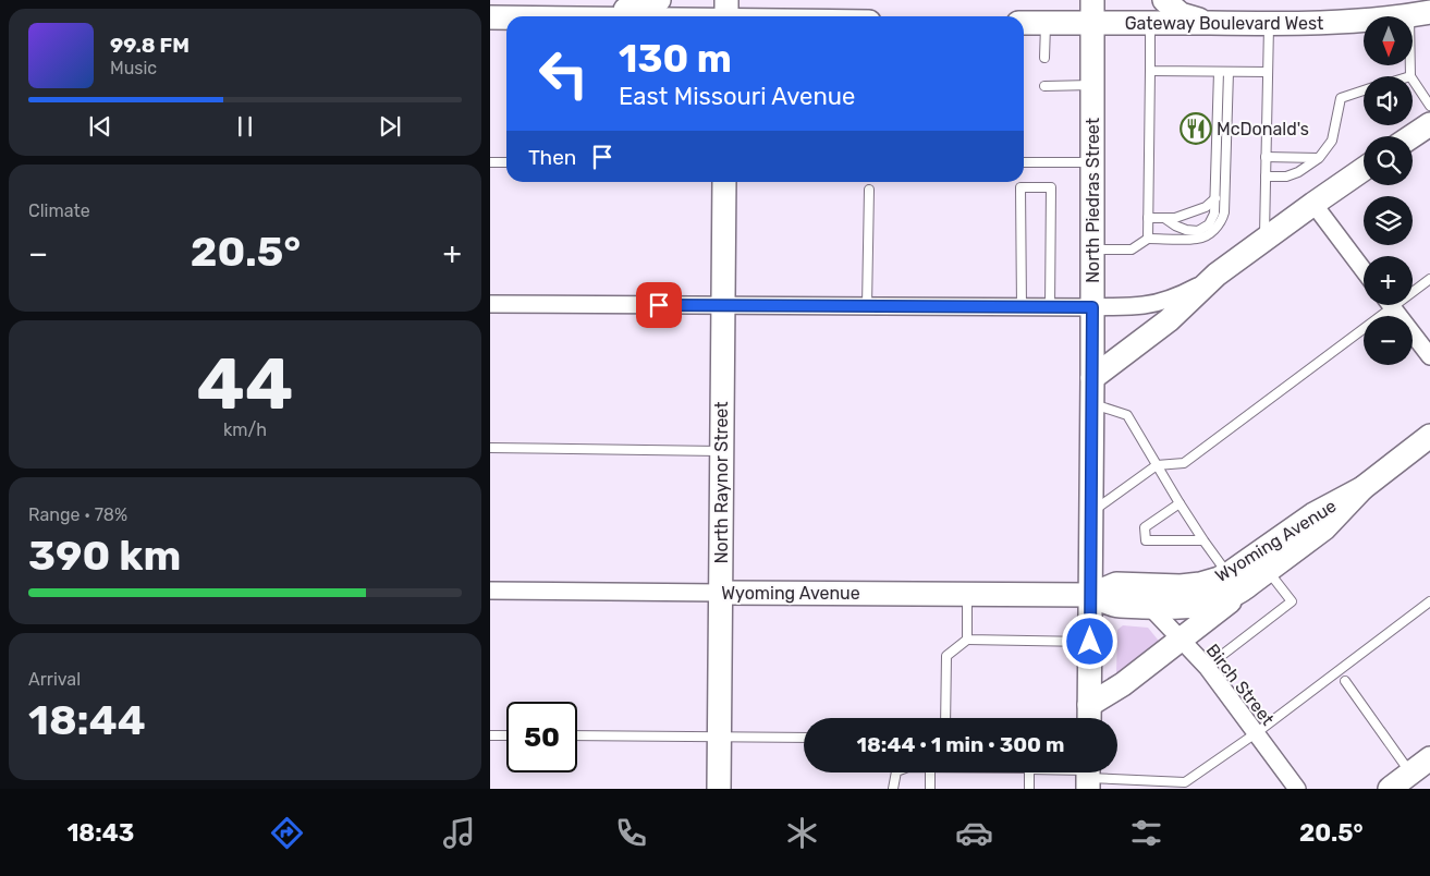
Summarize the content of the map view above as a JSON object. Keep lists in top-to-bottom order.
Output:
{
  "streets": {
    "main road": [
      "Gateway Boulevard West",
      "North Piedras Street",
      "North Raynor Street",
      "Wyoming Avenue"
    ],
    "street": ["Birch Street"]
  },
  "crossings": [
    ["Gateway Boulevard West", "North Piedras Street"],
    ["North Piedras Street", "Wyoming Avenue"],
    ["North Raynor Street", "Wyoming Avenue"],
    ["Wyoming Avenue", "Birch Street"]
  ],
  "places": {
    "restaurant": ["McDonald's"]
  },
  "north": "bottom",
  "page": {
    "map_buttons": ["+", "−"],
    "turn": ["130 m", "East Missouri Avenue"],
    "song": ["99.8 FM", "Music"],
    "then": "Then",
    "tile": [
      "Climate",
      ["44", "km/h"],
      ["Range · 78%", "390 km"],
      ["Arrival", "18:44"]
    ],
    "heat": ["−", "20.5°", "+"],
    "limit": "50",
    "trip": "18:44 · 1 min · 300 m",
    "tabs": ["18:43", "20.5°"]
  }
}
